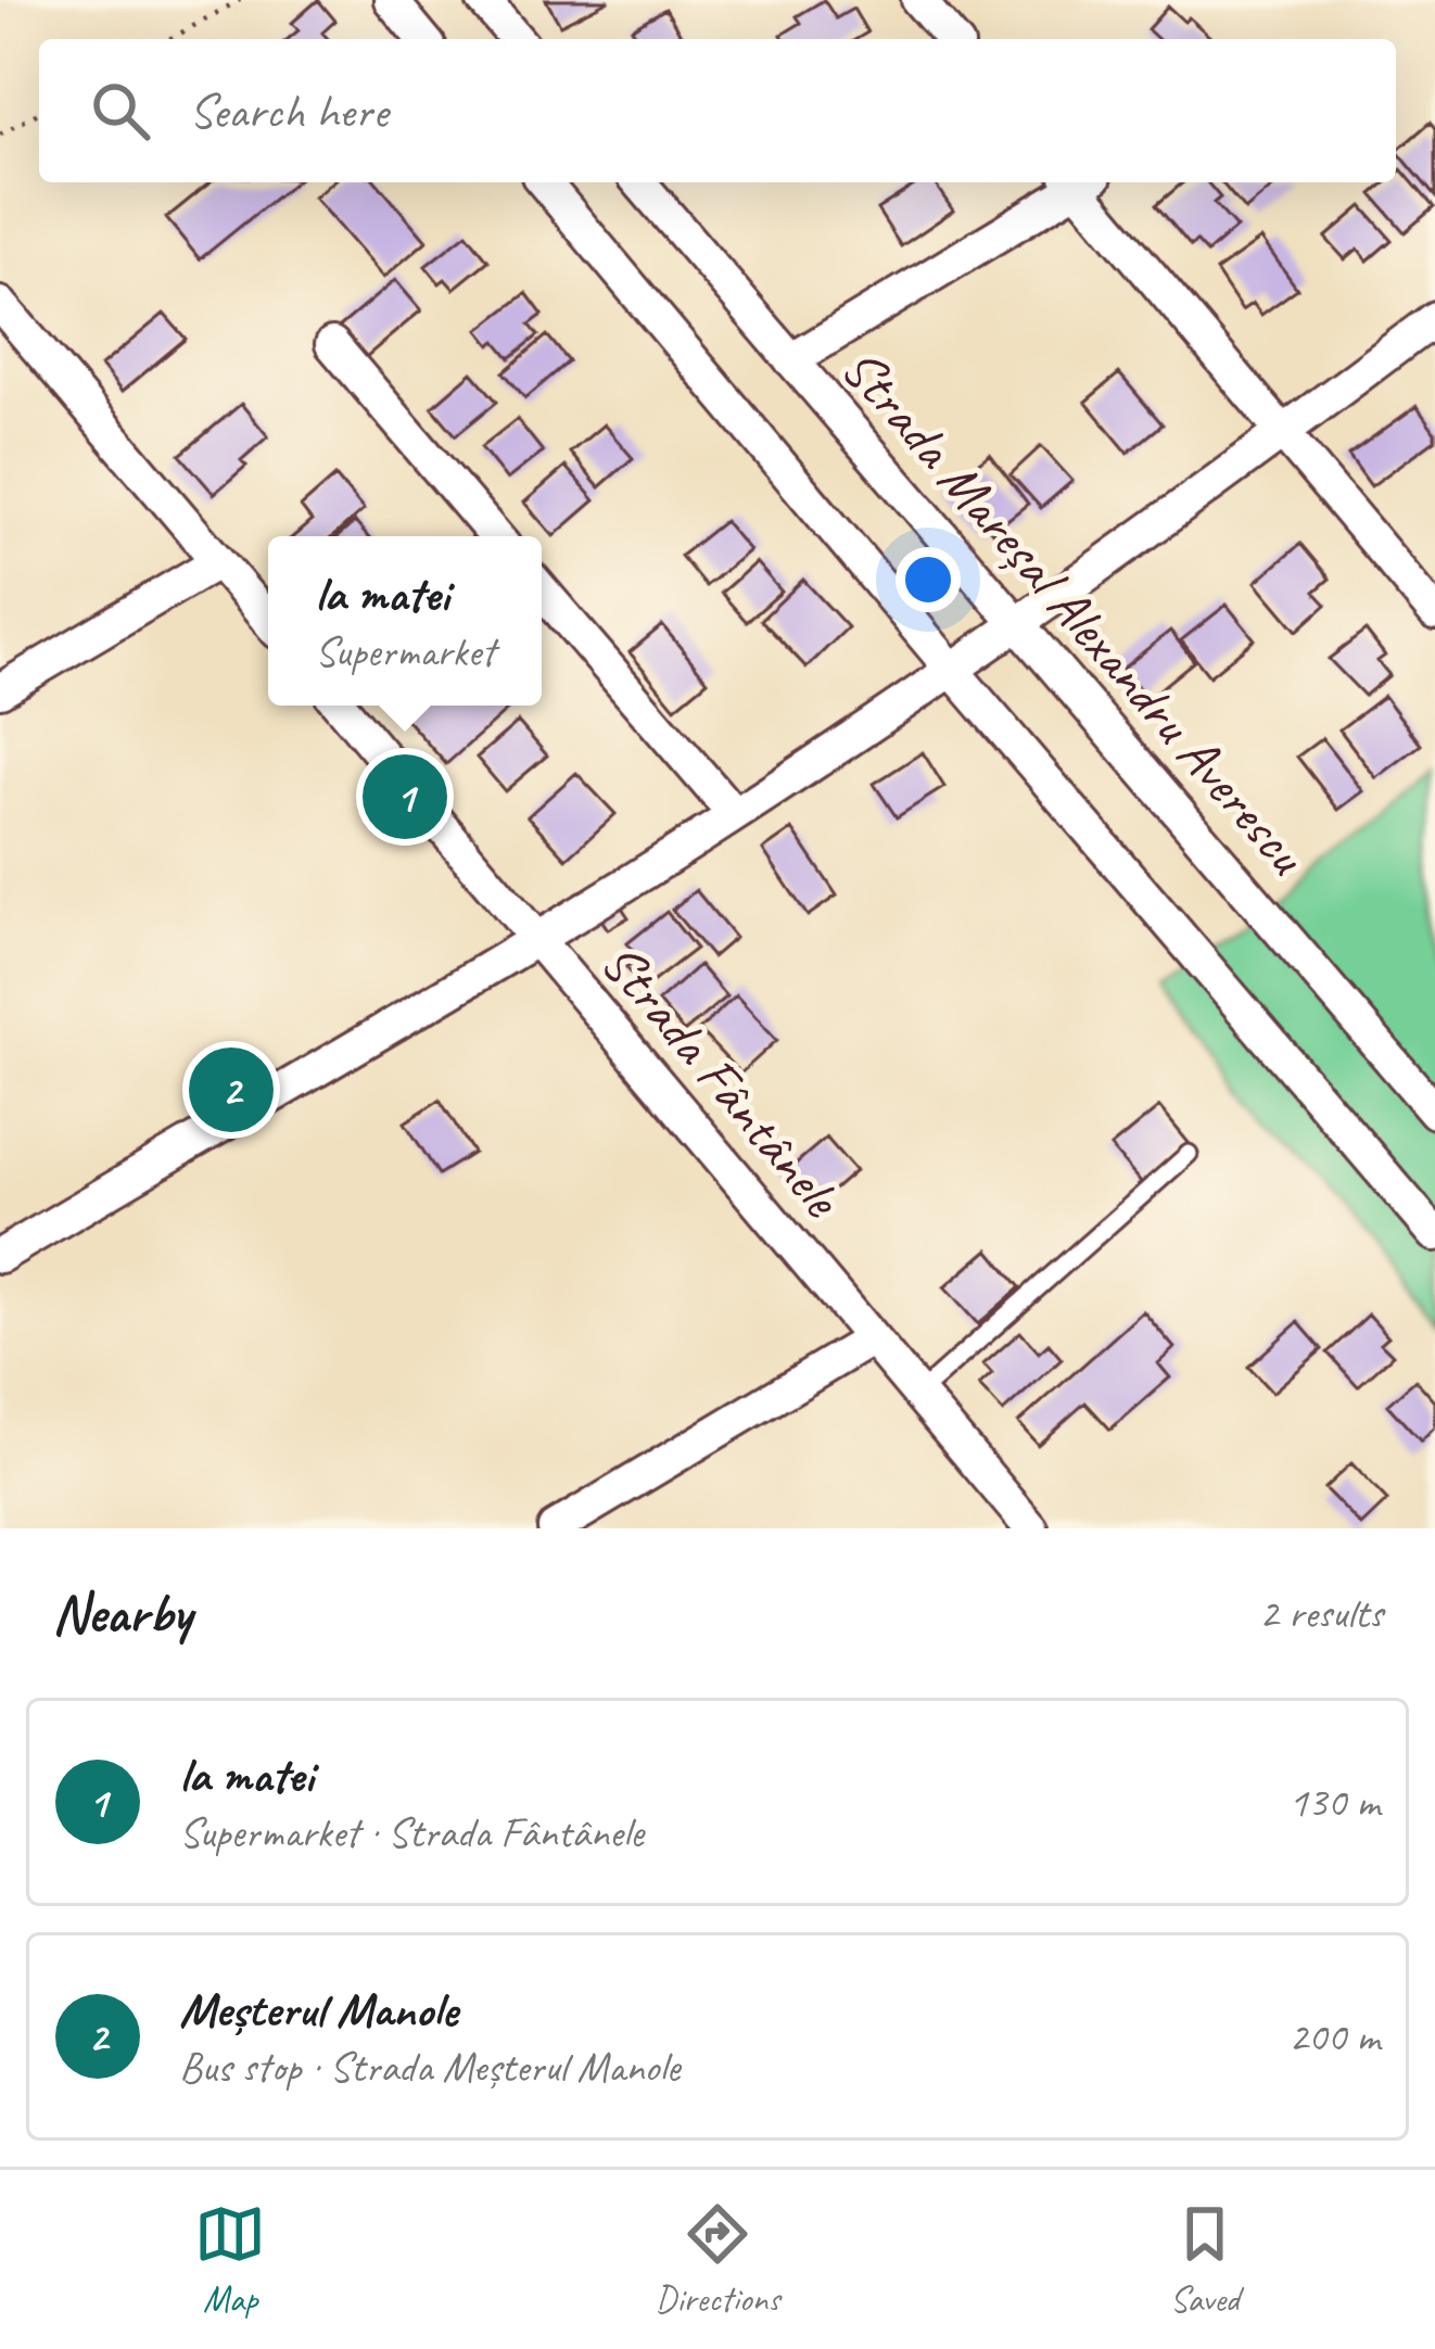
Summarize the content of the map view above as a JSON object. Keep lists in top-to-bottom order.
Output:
{
  "streets": {
    "street": ["Strada Mareșal Alexandru Averescu", "Strada Fântânele"]
  },
  "page": {
    "search": "Search here",
    "popup": ["la matei", "Supermarket"],
    "pins": ["1", "2"],
    "heading": ["Nearby", "2 results"],
    "list": [
      {
        "mark": "1",
        "name": "la matei",
        "note": "Supermarket · Strada Fântânele",
        "value": "130 m"
      },
      {
        "mark": "2",
        "name": "Meșterul Manole",
        "note": "Bus stop · Strada Meșterul Manole",
        "value": "200 m"
      }
    ],
    "nav": ["Map", "Directions", "Saved"]
  }
}
